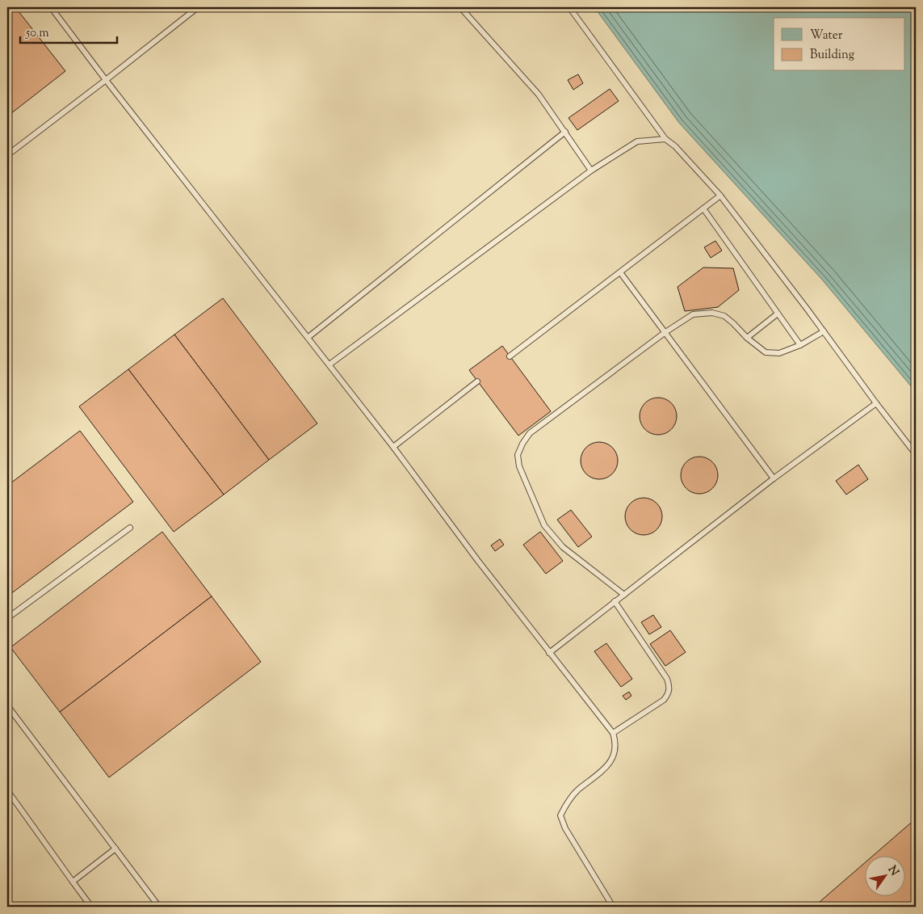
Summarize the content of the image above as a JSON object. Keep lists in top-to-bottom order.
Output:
{
  "legend": ["Water", "Building"],
  "scale_bar": "50 m",
  "north": "top right"
}
